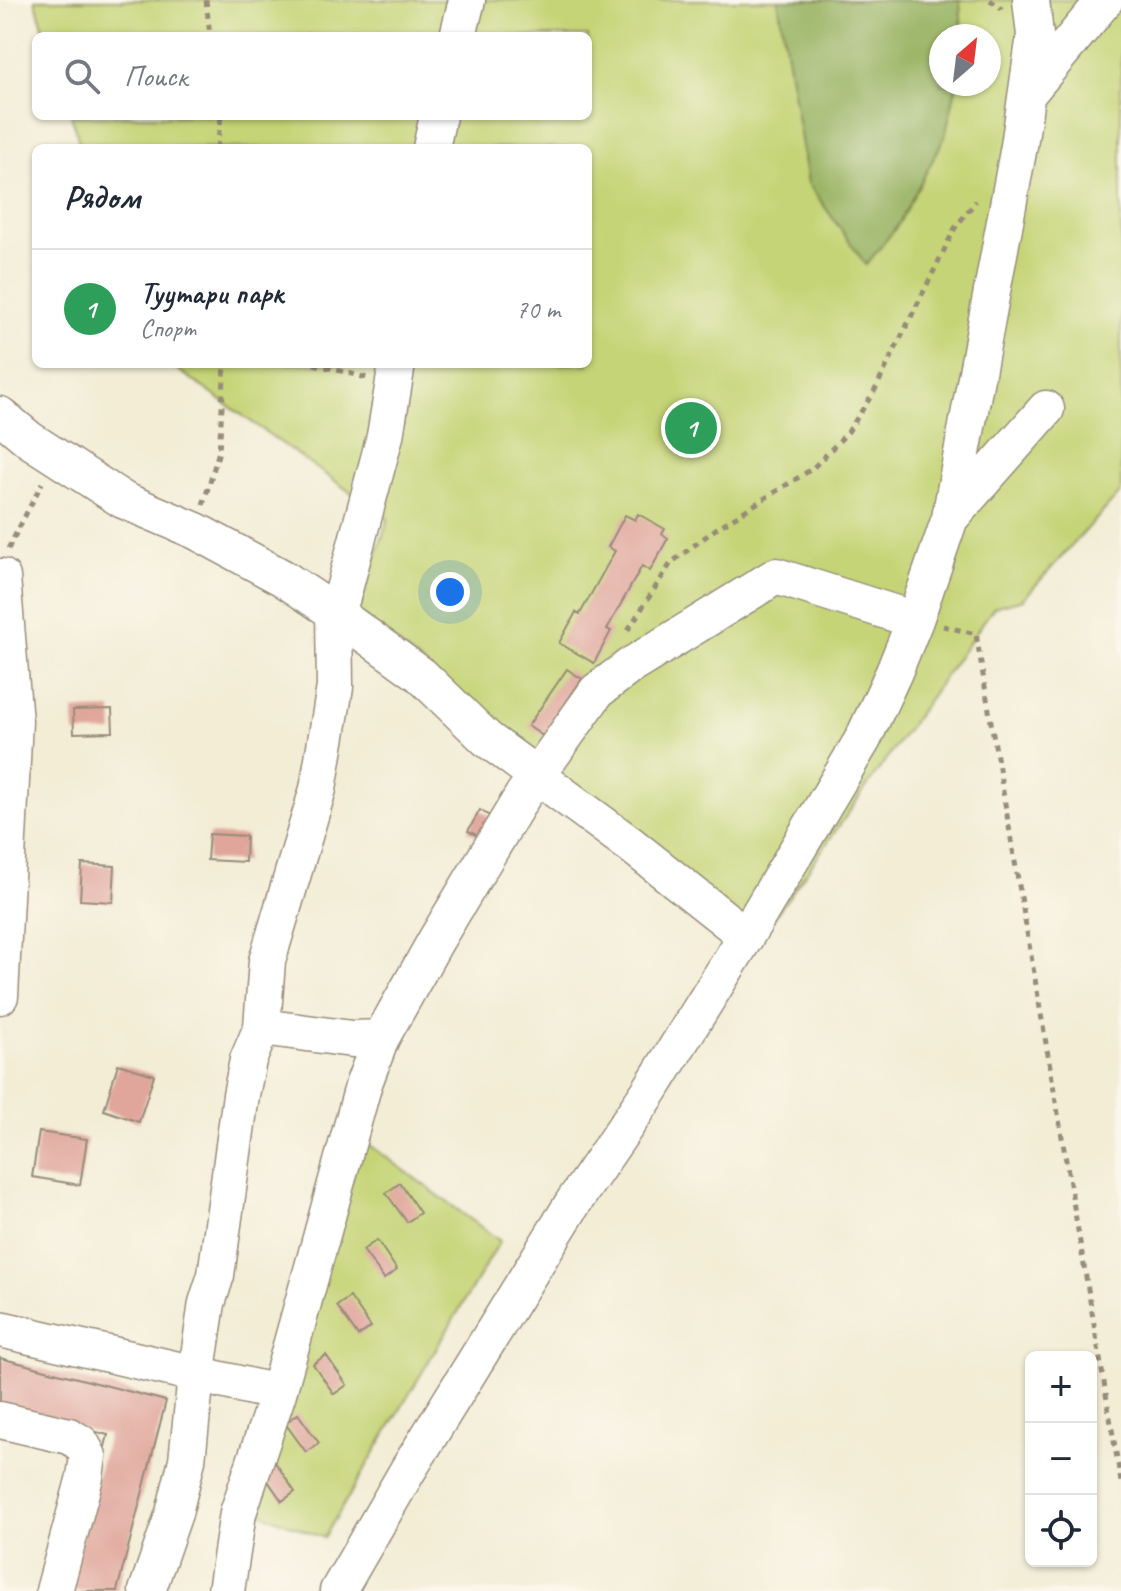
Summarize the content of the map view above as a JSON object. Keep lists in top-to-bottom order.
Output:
{
  "north": "top right",
  "page": {
    "search": "Поиск",
    "heading": "Рядом",
    "list": [
      {
        "mark": "1",
        "name": "Туутари парк",
        "note": "Спорт",
        "value": "70 m"
      }
    ],
    "pins": "1",
    "map_buttons": ["+", "−"]
  }
}
